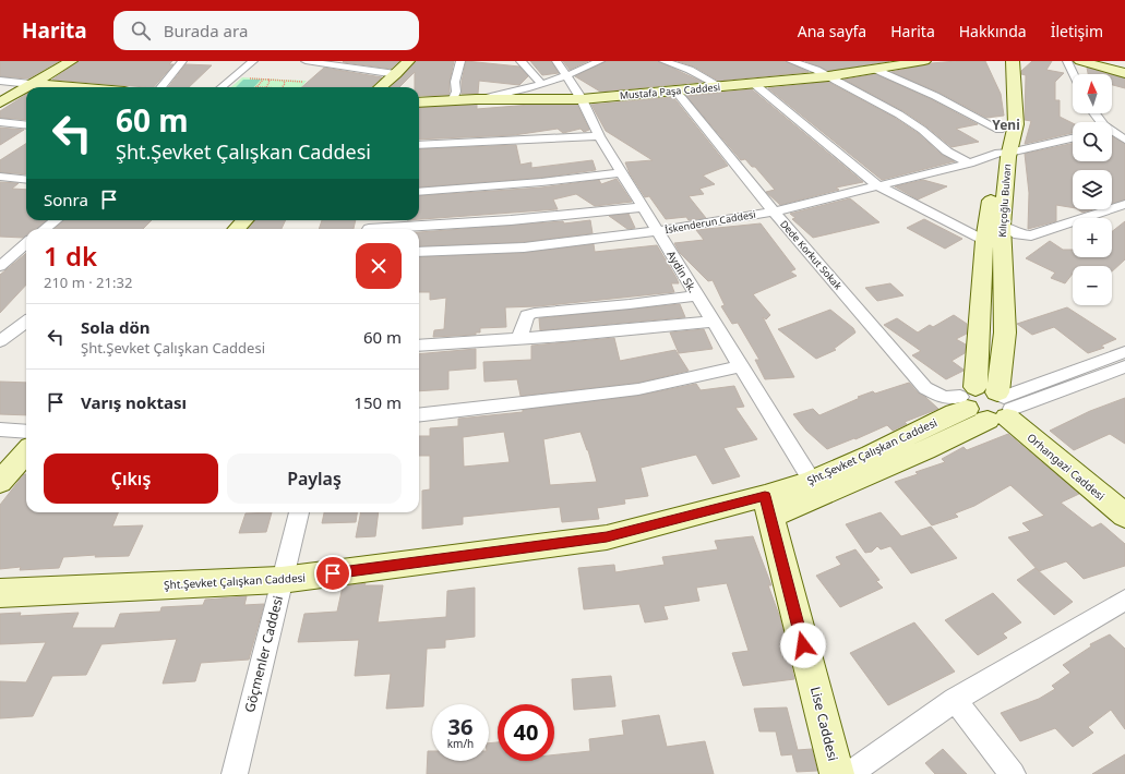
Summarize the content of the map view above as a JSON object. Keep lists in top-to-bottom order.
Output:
{
  "streets": {
    "street": [
      "Mustafa Paşa Caddesi",
      "Kılıçoğlu Bulvarı",
      "İskenderun Caddesi",
      "Dede Korkut Sokak",
      "Aydin Sk.",
      "Şht.Şevket Çalışkan Caddesi",
      "Orhangazi Caddesi",
      "Göçmenler Caddesi",
      "Lise Caddesi"
    ]
  },
  "crossings": [
    ["Mustafa Paşa Caddesi", "Dede Korkut Sokak"],
    ["Mustafa Paşa Caddesi", "Aydin Sk."],
    ["Kılıçoğlu Bulvarı", "İskenderun Caddesi"],
    ["Kılıçoğlu Bulvarı", "Dede Korkut Sokak"],
    ["Kılıçoğlu Bulvarı", "Şht.Şevket Çalışkan Caddesi"],
    ["Kılıçoğlu Bulvarı", "Orhangazi Caddesi"],
    ["İskenderun Caddesi", "Dede Korkut Sokak"],
    ["İskenderun Caddesi", "Aydin Sk."],
    ["Dede Korkut Sokak", "Şht.Şevket Çalışkan Caddesi"],
    ["Dede Korkut Sokak", "Orhangazi Caddesi"],
    ["Aydin Sk.", "Şht.Şevket Çalışkan Caddesi"],
    ["Şht.Şevket Çalışkan Caddesi", "Orhangazi Caddesi"],
    ["Şht.Şevket Çalışkan Caddesi", "Göçmenler Caddesi"],
    ["Şht.Şevket Çalışkan Caddesi", "Lise Caddesi"]
  ],
  "districts": ["Yeni"],
  "north": "top",
  "page": {
    "header": "Harita",
    "search": "Burada ara",
    "nav": [
      "Ana sayfa",
      "Harita",
      "Hakkında",
      "İletişim"
    ],
    "map_buttons": ["+", "−"],
    "turn": ["60 m", "Şht.Şevket Çalışkan Caddesi"],
    "then": "Sonra",
    "heading": ["1 dk", "210 m · 21:32"],
    "list": [
      {
        "name": "Sola dön",
        "note": "Şht.Şevket Çalışkan Caddesi",
        "value": "60 m"
      },
      {
        "name": "Varış noktası",
        "value": "150 m"
      }
    ],
    "buttons": ["Çıkış", "Paylaş"],
    "speed": "36 km/h",
    "limit": "40"
  }
}
